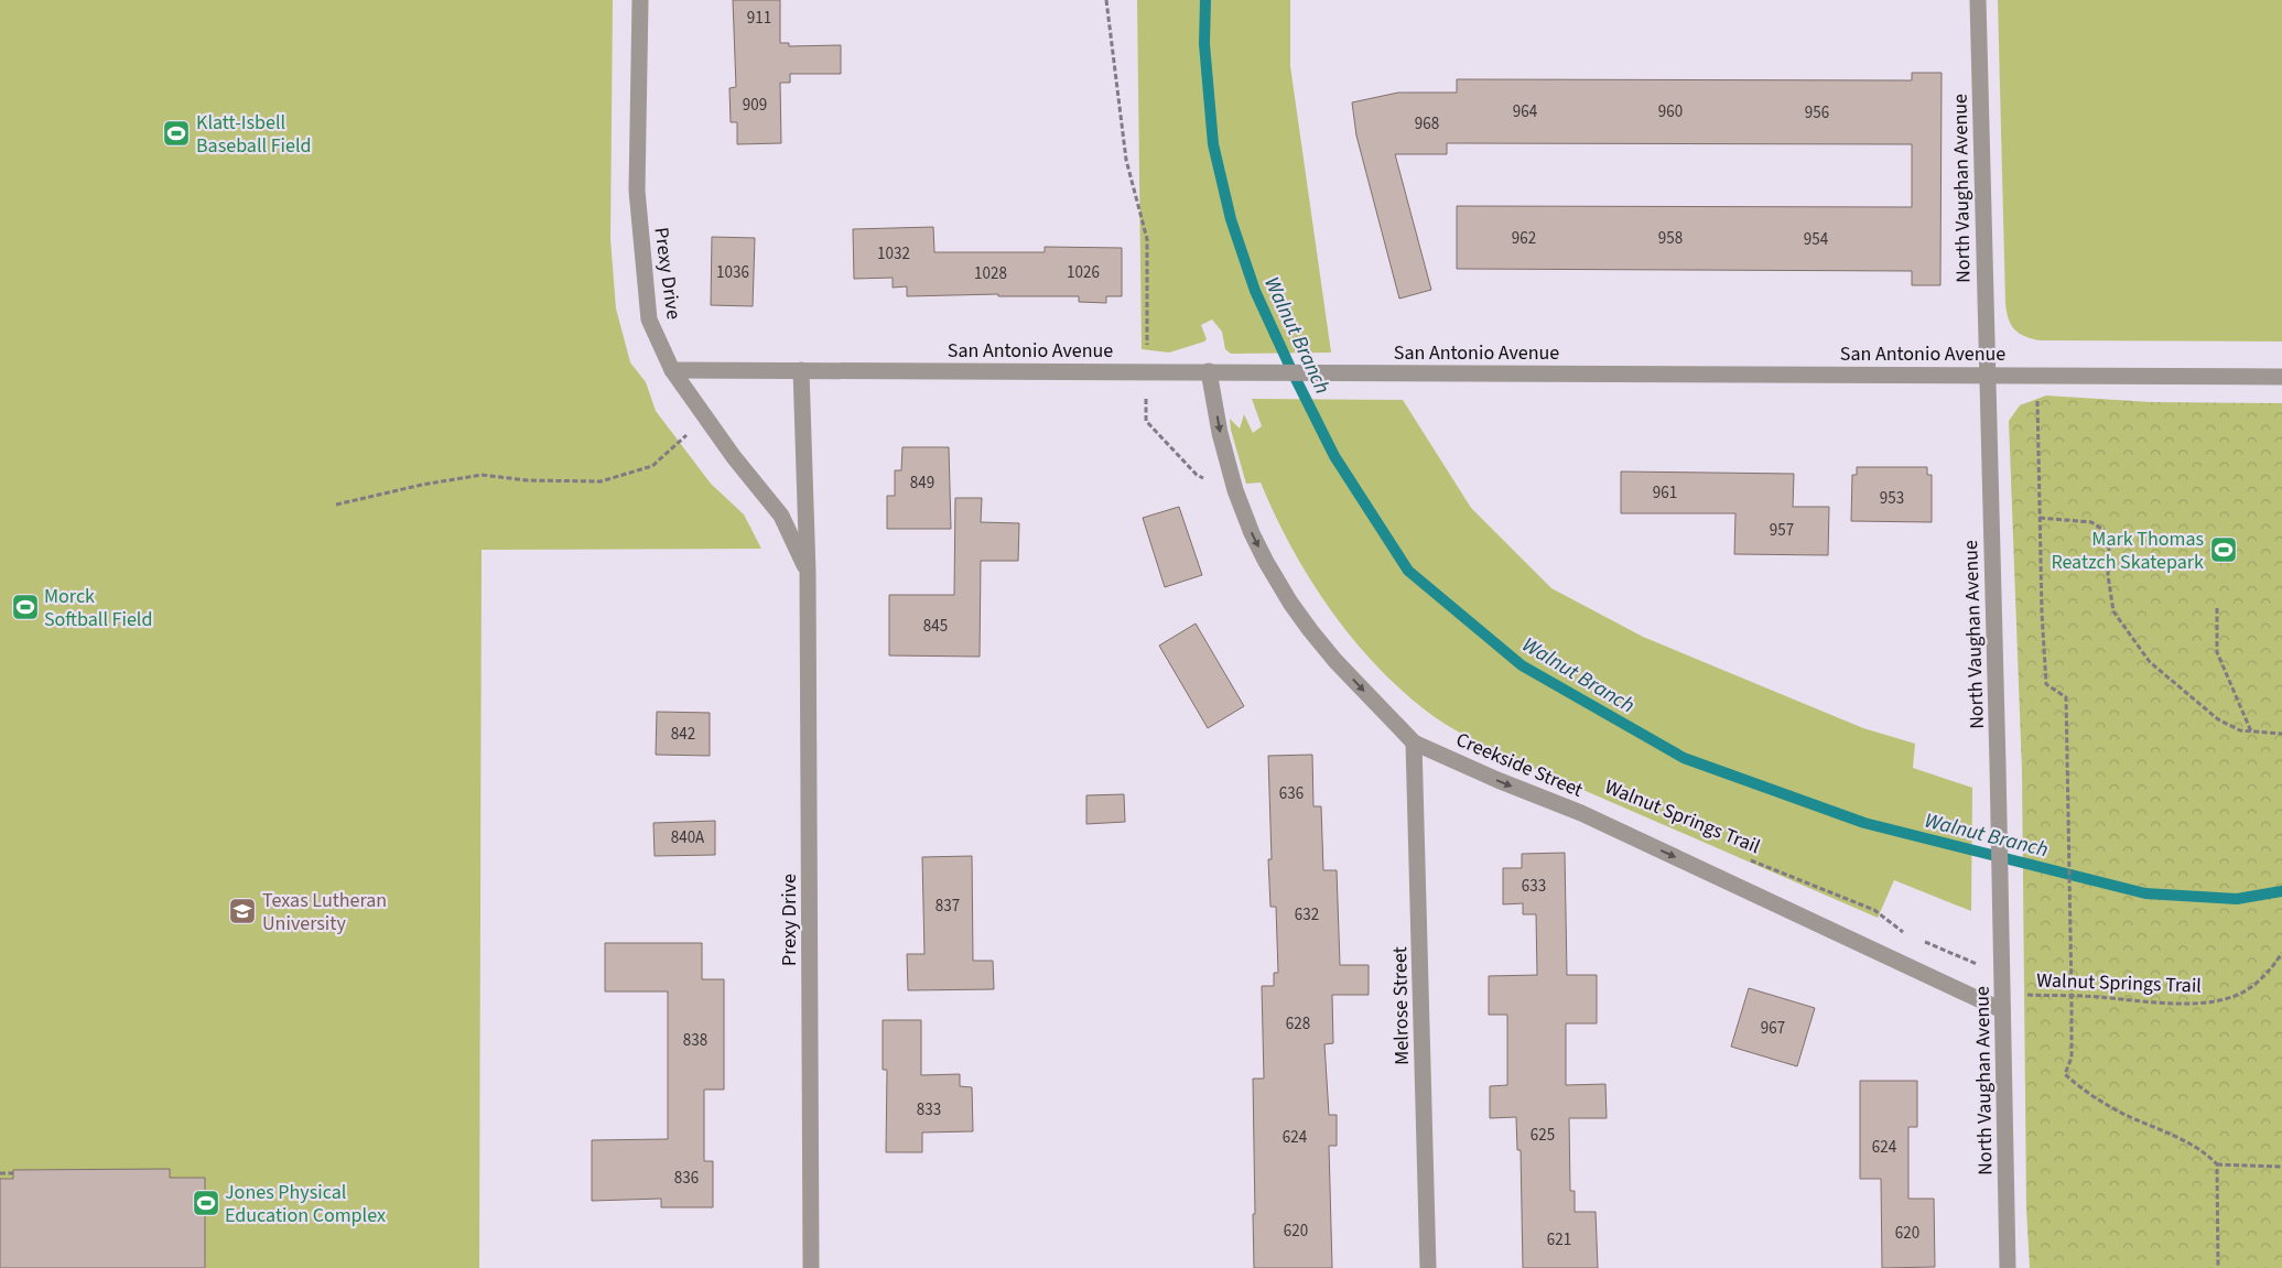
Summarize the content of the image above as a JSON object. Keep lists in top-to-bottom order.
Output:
{
  "streets": {
    "street": [
      "North Vaughan Avenue",
      "Prexy Drive",
      "San Antonio Avenue",
      "Creekside Street",
      "Melrose Street"
    ],
    "path": ["Walnut Springs Trail"]
  },
  "crossings": [
    ["North Vaughan Avenue", "San Antonio Avenue"],
    ["North Vaughan Avenue", "Creekside Street"],
    ["North Vaughan Avenue", "Walnut Springs Trail"],
    ["Prexy Drive", "San Antonio Avenue"],
    ["San Antonio Avenue", "Creekside Street"],
    ["Creekside Street", "Melrose Street"]
  ],
  "one_way": ["Creekside Street"],
  "water": ["Walnut Branch"],
  "places": {
    "sports": [
      "Klatt-Isbell Baseball Field",
      "Mark Thomas Reatzch Skatepark",
      "Morck Softball Field",
      "Jones Physical Education Complex"
    ],
    "school or university": ["Texas Lutheran University"]
  },
  "house_numbers": [
    "911",
    "909",
    "964",
    "960",
    "956",
    "968",
    "962",
    "958",
    "954",
    "1032",
    "1036",
    "1026",
    "1028",
    "849",
    "961",
    "953",
    "957",
    "845",
    "842",
    "636",
    "840A",
    "633",
    "837",
    "632",
    "628",
    "967",
    "838",
    "833",
    "625",
    "624",
    "624",
    "836",
    "620",
    "620",
    "621"
  ]
}
